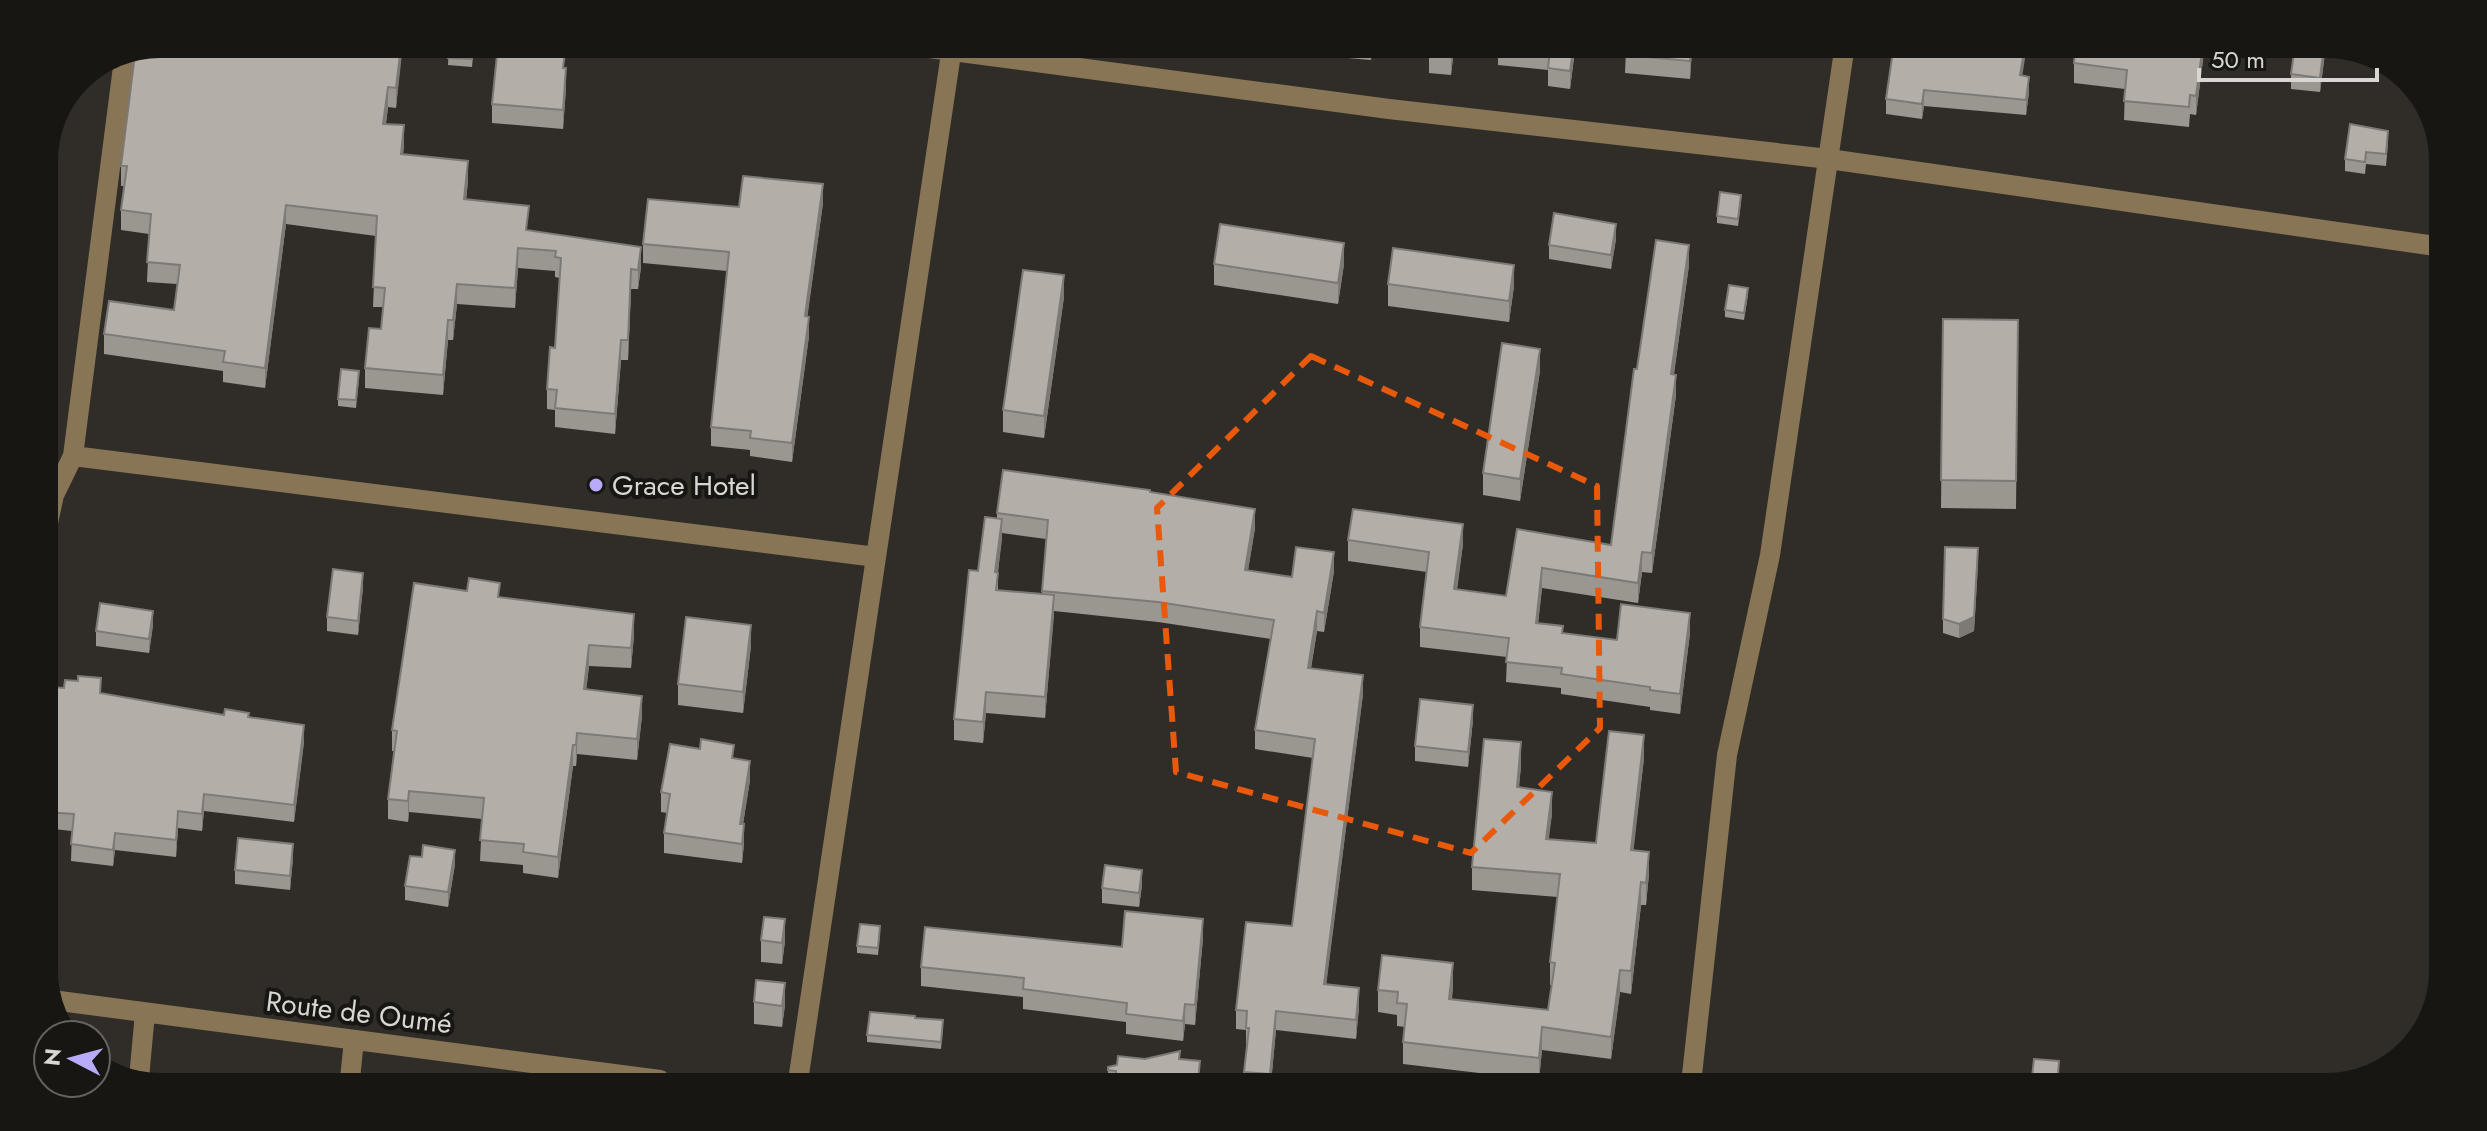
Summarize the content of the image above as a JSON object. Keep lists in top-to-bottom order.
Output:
{
  "streets": {
    "street": ["Route de Oumé"]
  },
  "places": ["Grace Hotel"],
  "scale_bar": "50 m",
  "north": "left"
}
